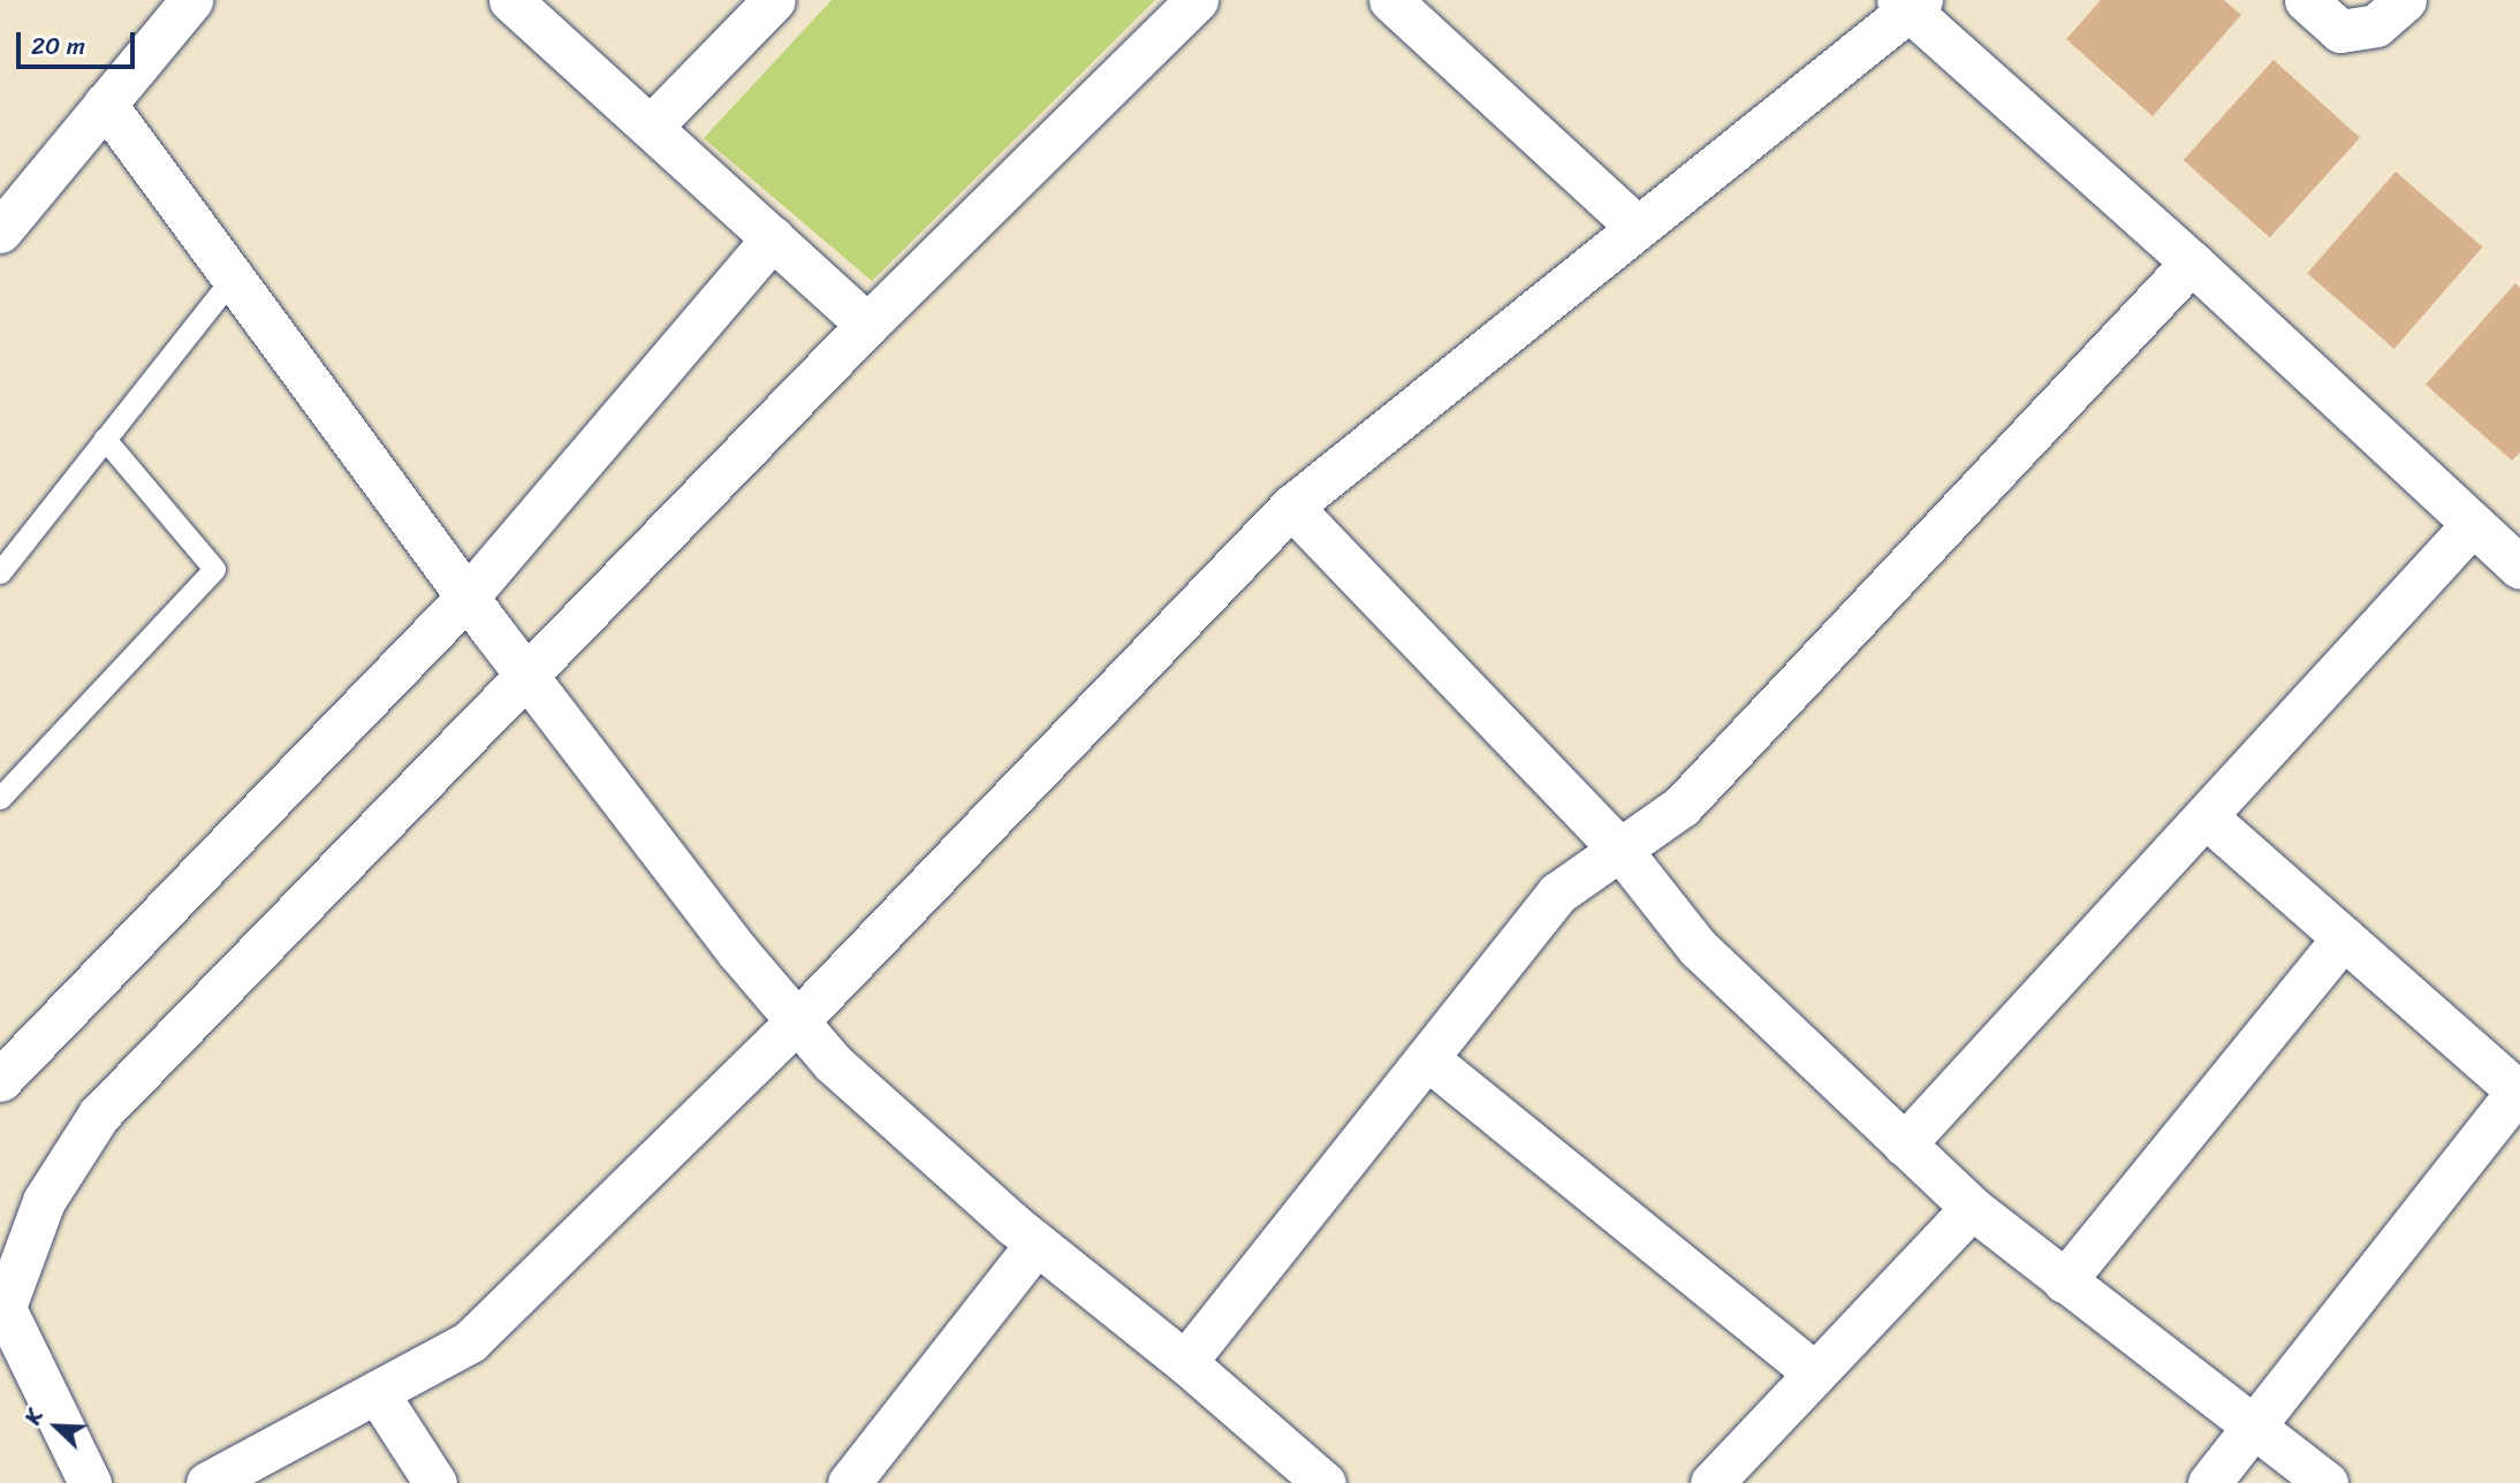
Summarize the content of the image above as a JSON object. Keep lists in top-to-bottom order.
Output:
{
  "scale_bar": "20 m",
  "north": "top left"
}
